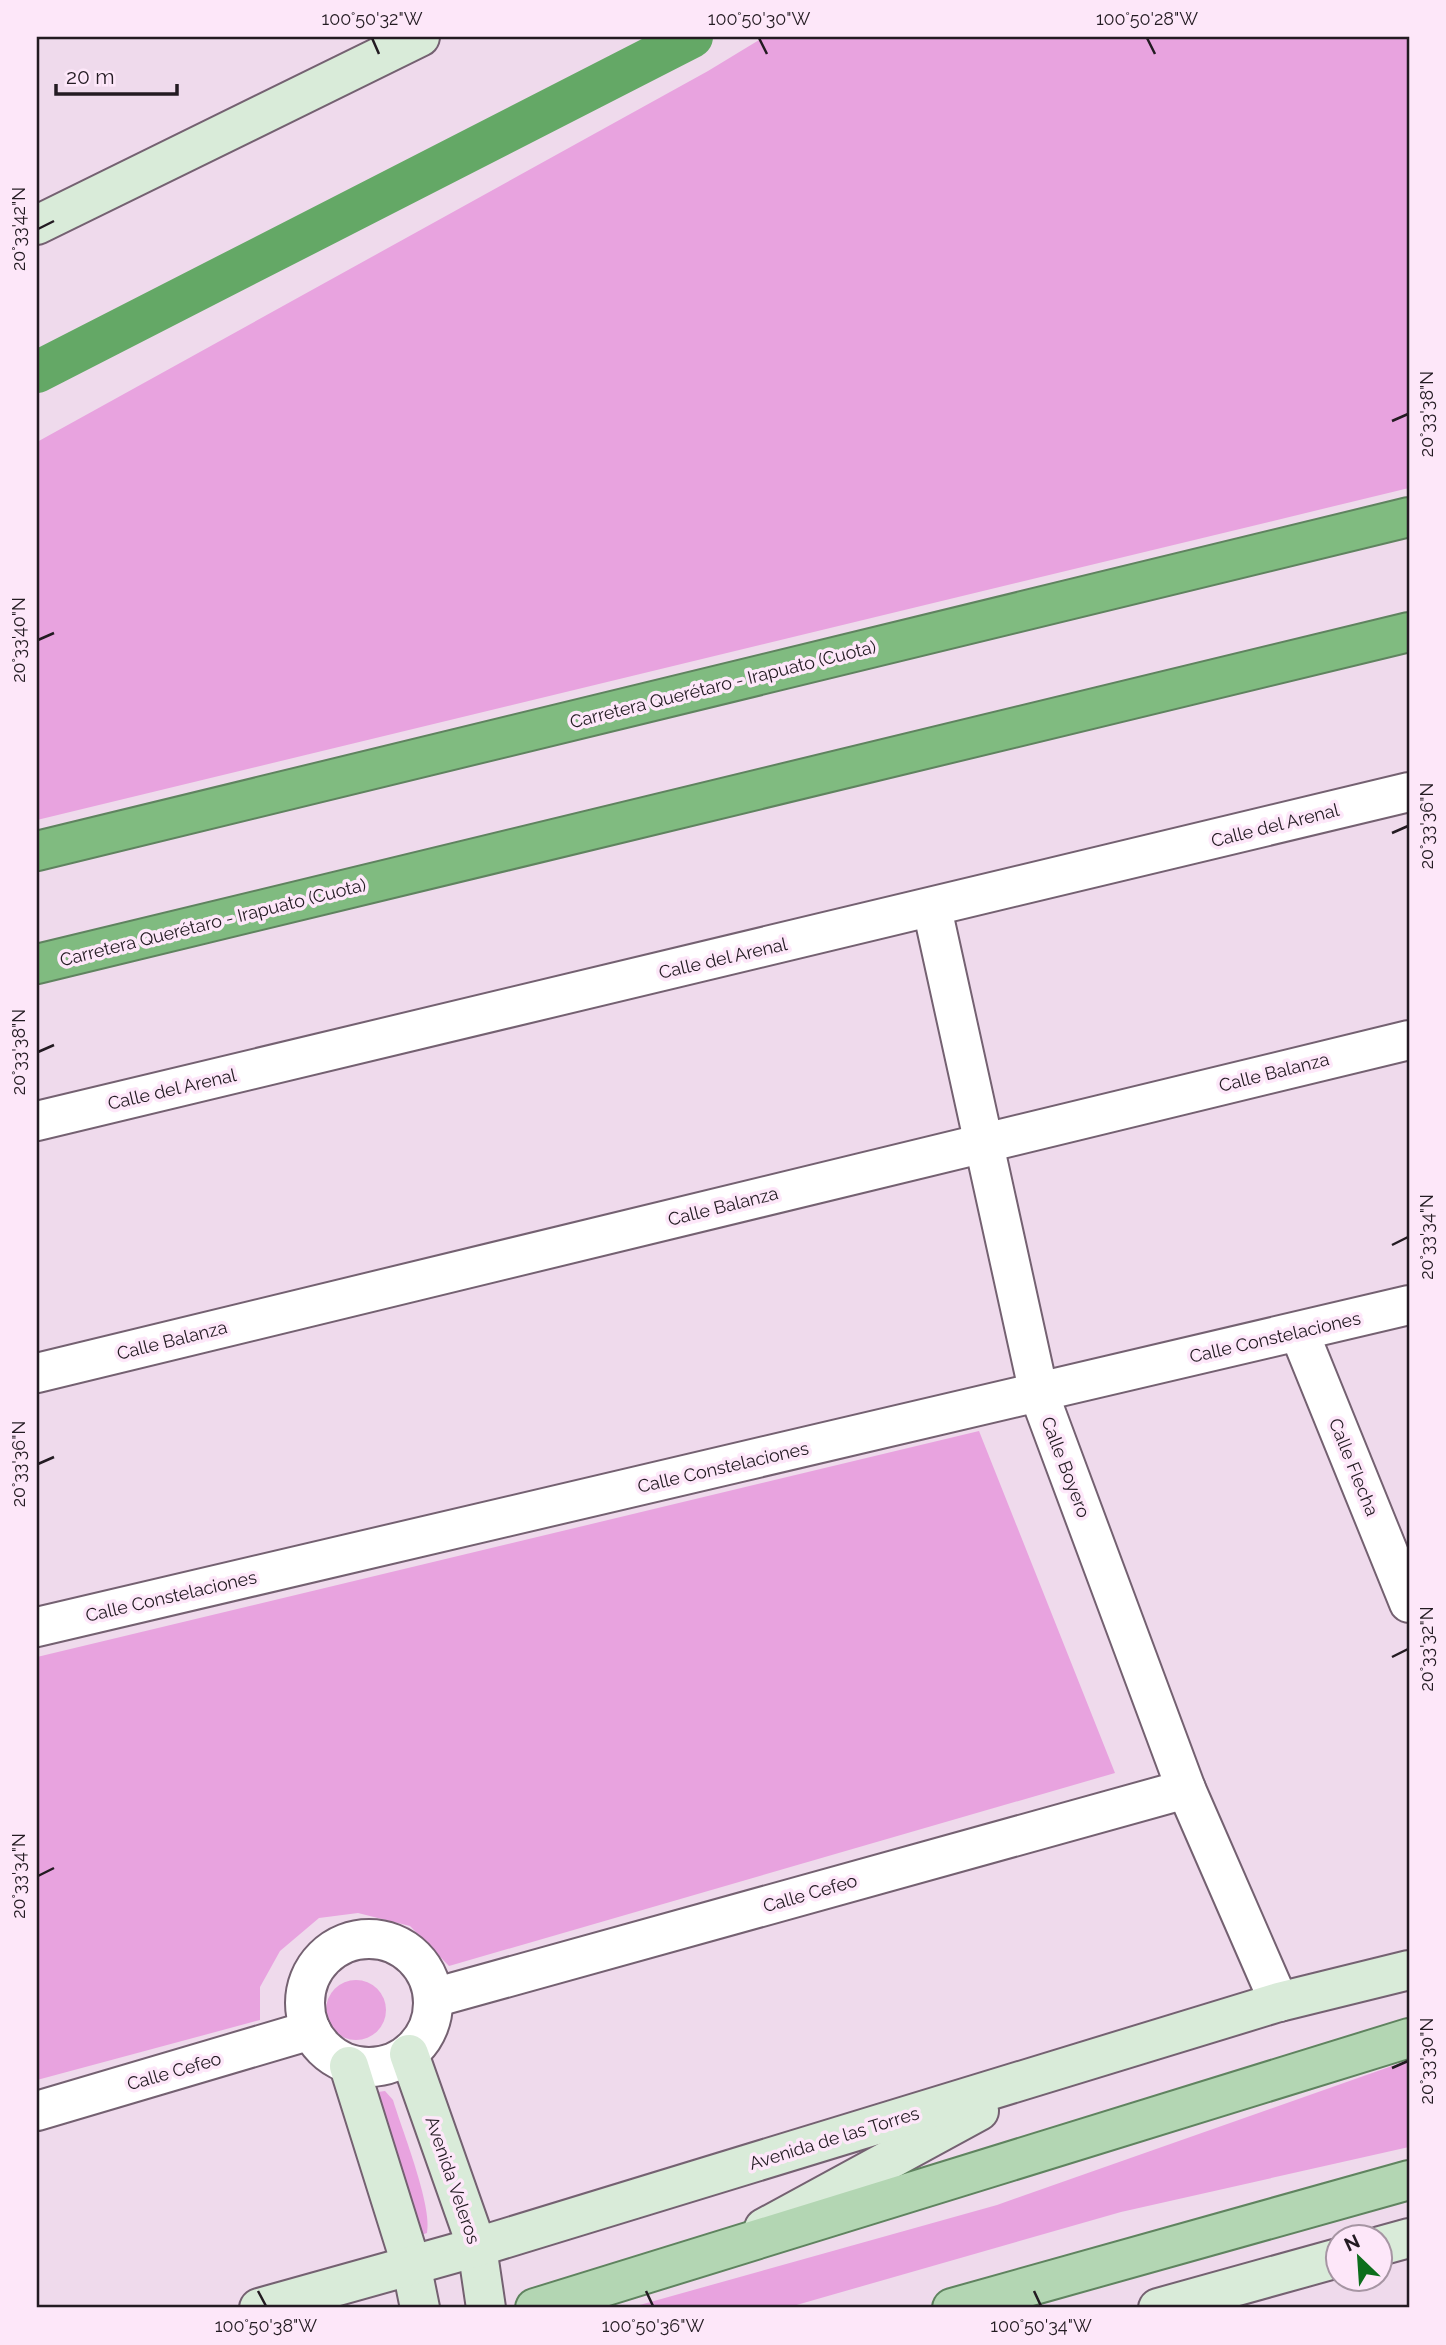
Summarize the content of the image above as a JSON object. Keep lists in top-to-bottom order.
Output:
{
  "streets": {
    "highway": ["Carretera Querétaro - Irapuato (Cuota)"],
    "street": [
      "Calle del Arenal",
      "Calle Balanza",
      "Calle Constelaciones",
      "Calle Boyero",
      "Calle Flecha",
      "Calle Cefeo",
      "Avenida de las Torres",
      "Avenida Veleros"
    ]
  },
  "crossings": [
    ["Calle del Arenal", "Calle Boyero"],
    ["Calle Balanza", "Calle Boyero"],
    ["Calle Constelaciones", "Calle Boyero"],
    ["Calle Constelaciones", "Calle Flecha"],
    ["Calle Boyero", "Calle Cefeo"],
    ["Calle Boyero", "Avenida de las Torres"],
    ["Calle Cefeo", "Avenida Veleros"],
    ["Avenida de las Torres", "Avenida Veleros"]
  ],
  "scale_bar": "20 m",
  "north": "top left",
  "coordinates": [
    "100°50'32\"W",
    "100°50'30\"W",
    "100°50'28\"W",
    "20°33'42\"N",
    "20°33'38\"N",
    "20°33'40\"N",
    "20°33'36\"N",
    "20°33'34\"N",
    "20°33'32\"N",
    "20°33'30\"N",
    "100°50'38\"W",
    "100°50'36\"W",
    "100°50'34\"W"
  ]
}
